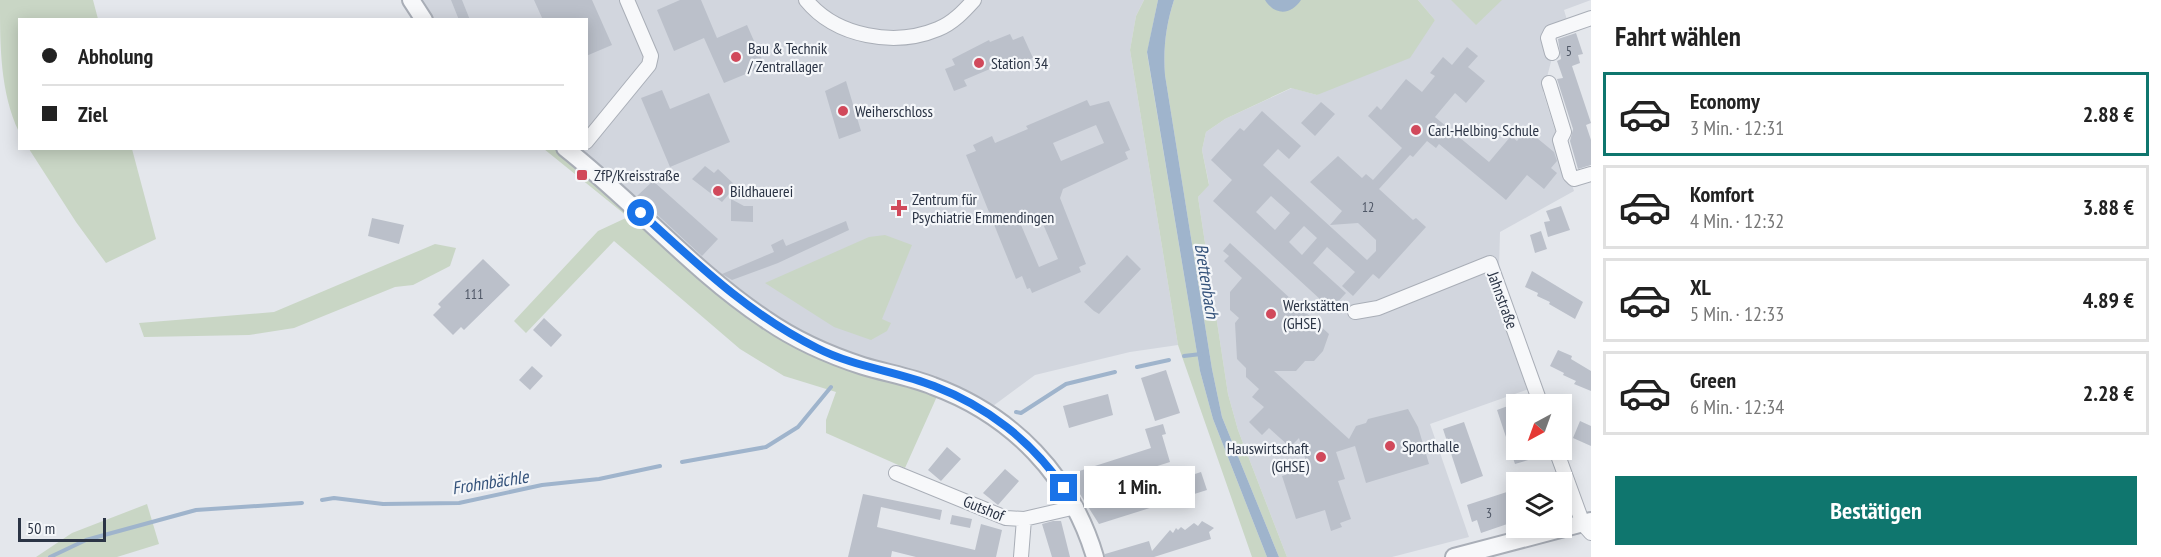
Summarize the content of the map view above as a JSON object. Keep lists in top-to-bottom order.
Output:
{
  "streets": {
    "street": ["Jahnstraße", "Gutshof"]
  },
  "water": ["Brettenbach", "Frohnbächle"],
  "places": {
    "other": [
      "Bau & Technik / Zentrallager",
      "Station 34",
      "Weiherschloss",
      "Carl-Helbing-Schule",
      "Bildhauerei",
      "Werkstätten (GHSE)",
      "Sporthalle",
      "Hauswirtschaft (GHSE)"
    ],
    "transit": ["ZfP/Kreisstraße"],
    "health": ["Zentrum für Psychiatrie Emmendingen"]
  },
  "house_numbers": [
    "5",
    "12",
    "111",
    "3"
  ],
  "scale_bar": "50 m",
  "north": "bottom left",
  "page": {
    "heading": "Fahrt wählen",
    "banner": ["Abholung", "Ziel"],
    "list": [
      {
        "name": "Economy",
        "note": "3 Min. · 12:31",
        "value": "2.88 €"
      },
      {
        "name": "Komfort",
        "note": "4 Min. · 12:32",
        "value": "3.88 €"
      },
      {
        "name": "XL",
        "note": "5 Min. · 12:33",
        "value": "4.89 €"
      },
      {
        "name": "Green",
        "note": "6 Min. · 12:34",
        "value": "2.28 €"
      }
    ],
    "buttons": "Bestätigen",
    "bubble": "1 Min.",
    "scale": "50 m"
  }
}
